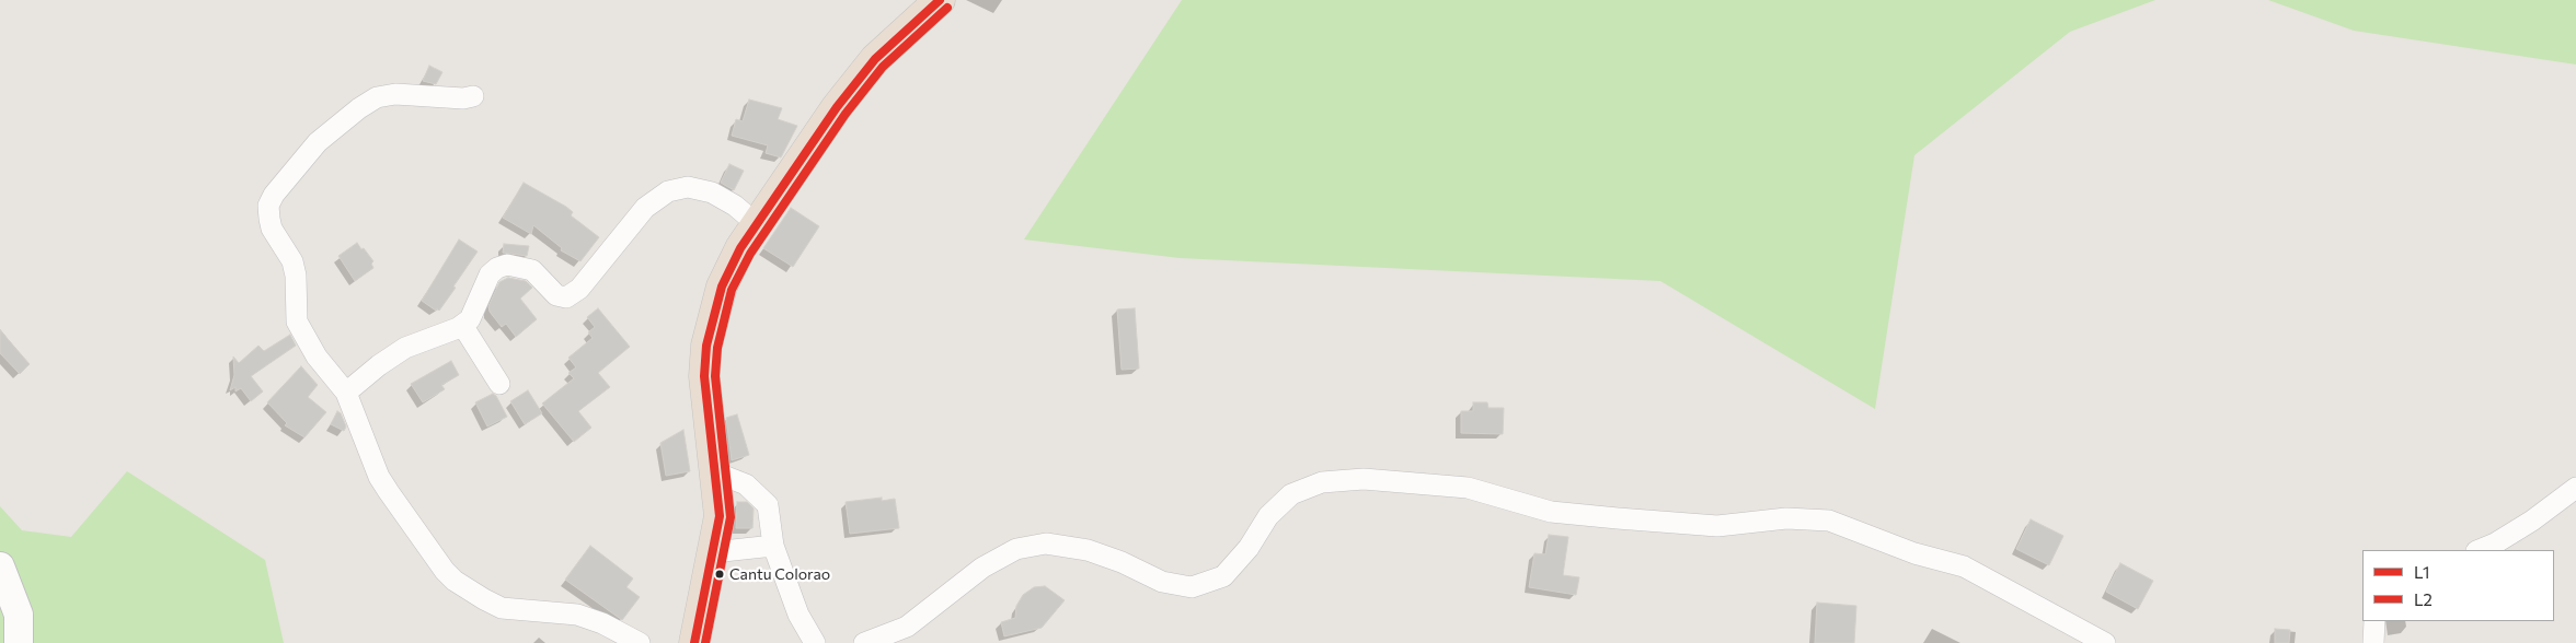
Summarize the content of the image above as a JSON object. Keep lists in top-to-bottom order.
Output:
{
  "places": ["Cantu Colorao"],
  "lines": ["transit line L1", "transit line L2"],
  "legend": ["L1", "L2"]
}
